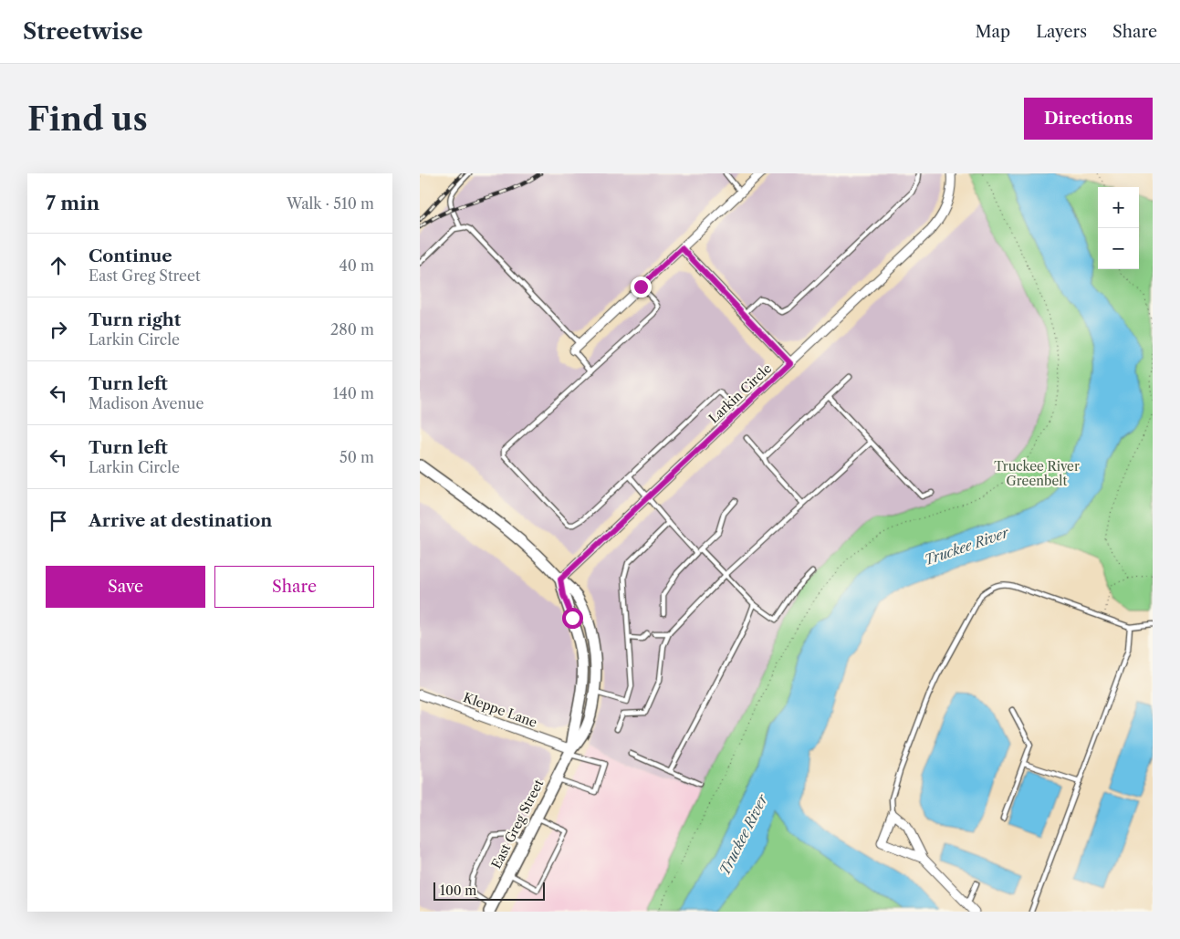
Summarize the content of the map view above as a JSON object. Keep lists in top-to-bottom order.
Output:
{
  "streets": {
    "main road": ["East Greg Street"],
    "street": ["Larkin Circle", "Kleppe Lane"]
  },
  "crossings": [
    ["Larkin Circle", "East Greg Street"],
    ["Kleppe Lane", "East Greg Street"]
  ],
  "water": ["Truckee River"],
  "parks": ["Truckee River Greenbelt"],
  "scale_bar": "100 m",
  "page": {
    "header": "Streetwise",
    "nav": ["Map", "Layers", "Share"],
    "buttons": [
      "Directions",
      ["Save", "Share"]
    ],
    "title": "Find us",
    "heading": ["7 min", "Walk · 510 m"],
    "map_buttons": ["+", "−"],
    "list": [
      ["Continue", "East Greg Street", "40 m"],
      ["Turn right", "Larkin Circle", "280 m"],
      ["Turn left", "Madison Avenue", "140 m"],
      ["Turn left", "Larkin Circle", "50 m"],
      "Arrive at destination"
    ],
    "scale": "100 m"
  }
}
